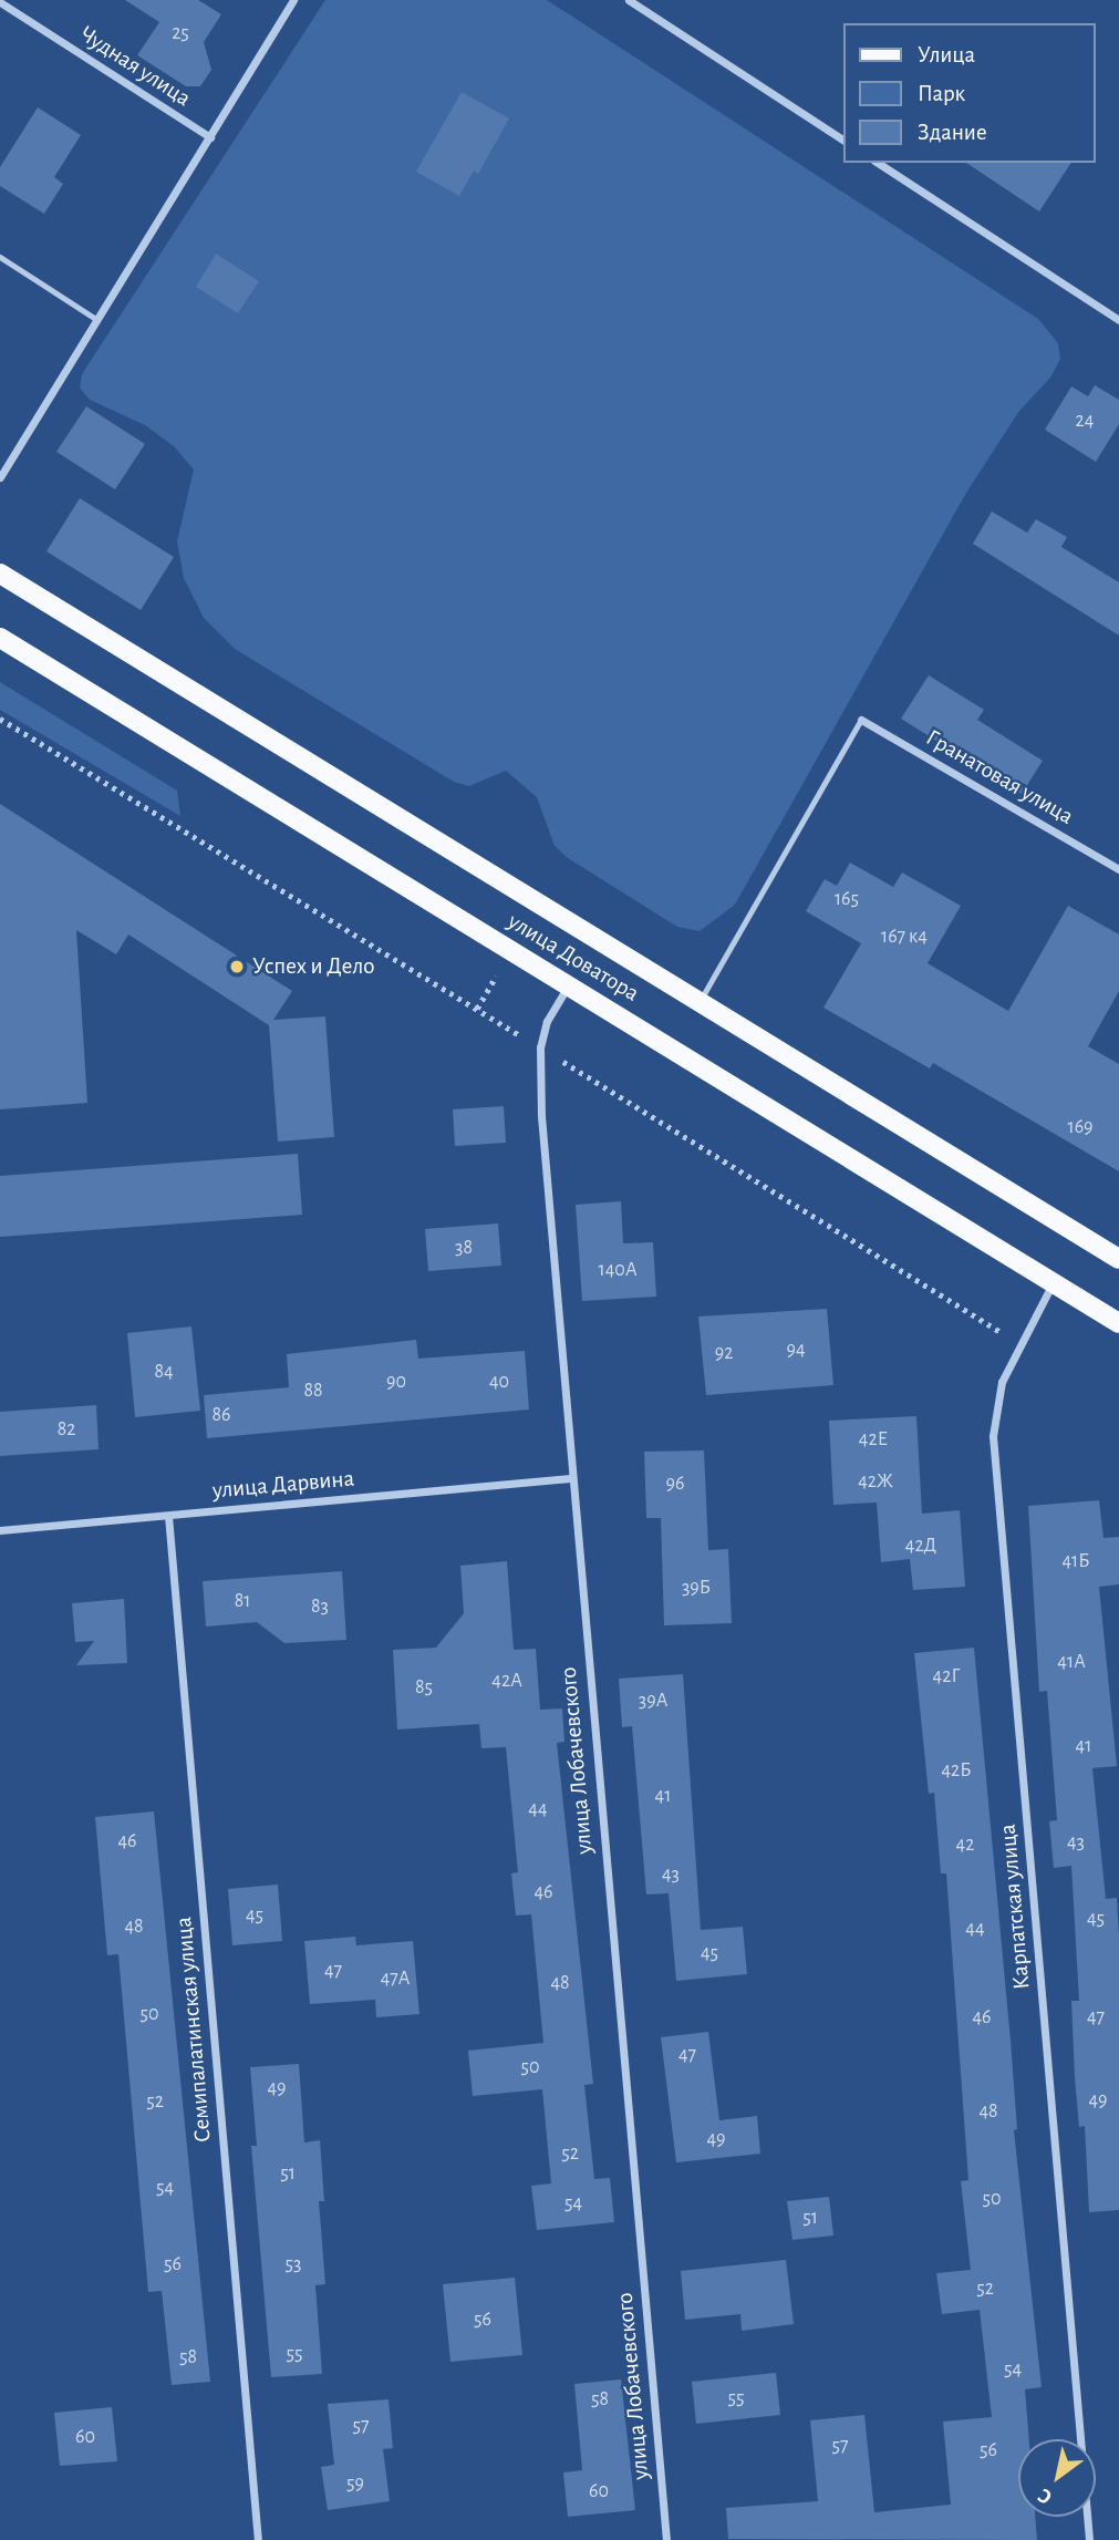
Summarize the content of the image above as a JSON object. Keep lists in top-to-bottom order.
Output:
{
  "streets": {
    "main road": ["улица Доватора"],
    "street": [
      "Чудная улица",
      "Гранатовая улица",
      "улица Дарвина",
      "улица Лобачевского",
      "Карпатская улица",
      "Семипалатинская улица"
    ]
  },
  "crossings": [
    ["улица Доватора", "улица Лобачевского"],
    ["улица Доватора", "Карпатская улица"],
    ["улица Дарвина", "улица Лобачевского"],
    ["улица Дарвина", "Семипалатинская улица"]
  ],
  "places": ["Успех и Дело"],
  "house_numbers": [
    "25",
    "24",
    "165",
    "167 к4",
    "169",
    "38",
    "140А",
    "94",
    "92",
    "84",
    "90",
    "40",
    "88",
    "86",
    "82",
    "42Е",
    "42Ж",
    "96",
    "42Д",
    "41Б",
    "39Б",
    "81",
    "83",
    "41А",
    "42Г",
    "42А",
    "85",
    "39А",
    "41",
    "42Б",
    "41",
    "44",
    "46",
    "43",
    "42",
    "43",
    "46",
    "45",
    "45",
    "48",
    "44",
    "45",
    "47",
    "47А",
    "48",
    "50",
    "46",
    "47",
    "47",
    "50",
    "49",
    "49",
    "52",
    "48",
    "49",
    "52",
    "51",
    "54",
    "50",
    "54",
    "51",
    "56",
    "53",
    "52",
    "56",
    "55",
    "58",
    "54",
    "55",
    "58",
    "57",
    "60",
    "57",
    "56",
    "59",
    "60"
  ],
  "legend": ["Улица", "Парк", "Здание"],
  "north": "bottom left"
}
